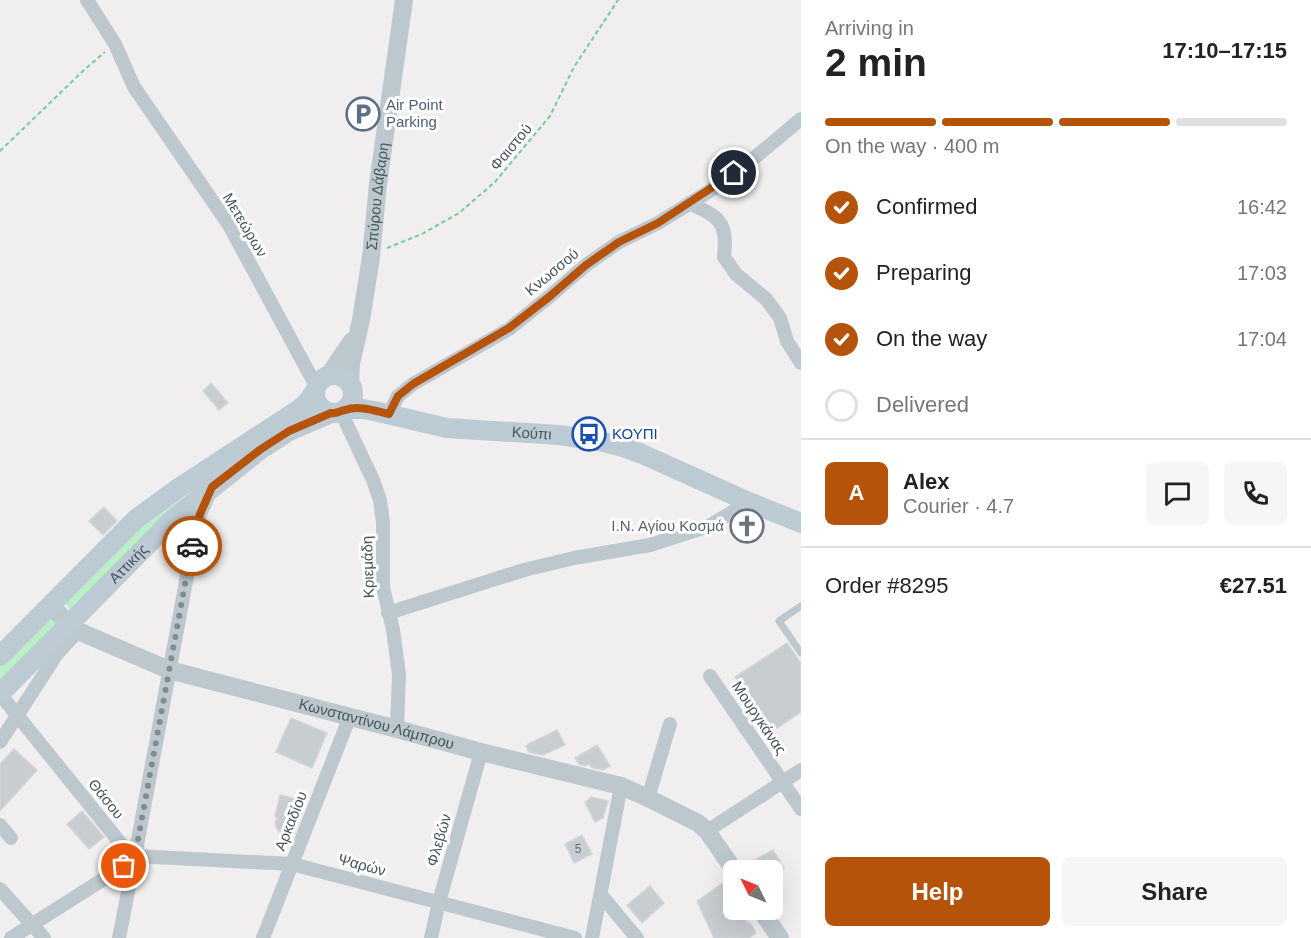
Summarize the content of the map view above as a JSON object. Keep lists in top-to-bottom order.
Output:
{
  "streets": {
    "main road": ["Κούπι", "Αττικής"],
    "street": [
      "Σπύρου Δάβαρη",
      "Μετεώρων",
      "Κνωσσού",
      "Κριεμάδη",
      "Μουργκάνας",
      "Κωνσταντίνου Λάμπρου",
      "Θάσου",
      "Αρκαδίου",
      "Φλεβών",
      "Ψαρών"
    ],
    "path": ["Φαιστού"]
  },
  "crossings": [
    ["Φαιστού", "Σπύρου Δάβαρη"],
    ["Σπύρου Δάβαρη", "Μετεώρων"],
    ["Σπύρου Δάβαρη", "Αττικής"],
    ["Σπύρου Δάβαρη", "Κριεμάδη"],
    ["Μετεώρων", "Αττικής"],
    ["Μετεώρων", "Κριεμάδη"],
    ["Κνωσσού", "Κούπι"],
    ["Αττικής", "Κριεμάδη"],
    ["Αττικής", "Κωνσταντίνου Λάμπρου"],
    ["Αττικής", "Θάσου"],
    ["Κριεμάδη", "Κωνσταντίνου Λάμπρου"],
    ["Κωνσταντίνου Λάμπρου", "Αρκαδίου"],
    ["Κωνσταντίνου Λάμπρου", "Φλεβών"],
    ["Θάσου", "Ψαρών"],
    ["Αρκαδίου", "Ψαρών"],
    ["Φλεβών", "Ψαρών"]
  ],
  "places": {
    "parking": ["Air Point Parking"],
    "bus stop": ["ΚΟΥΠΙ"],
    "church": ["Ι.Ν. Αγίου Κοσμά"]
  },
  "house_numbers": ["5"],
  "north": "top left",
  "page": {
    "heading": ["2 min", "Arriving in", "17:10–17:15"],
    "panel": [
      "Alex",
      "Courier · 4.7",
      "Order #8295",
      "€27.51"
    ],
    "bar": "On the way · 400 m",
    "list": [
      ["Confirmed", "16:42"],
      ["Preparing", "17:03"],
      ["On the way", "17:04"],
      "Delivered"
    ],
    "round": "A",
    "buttons": ["Help", "Share"]
  }
}
